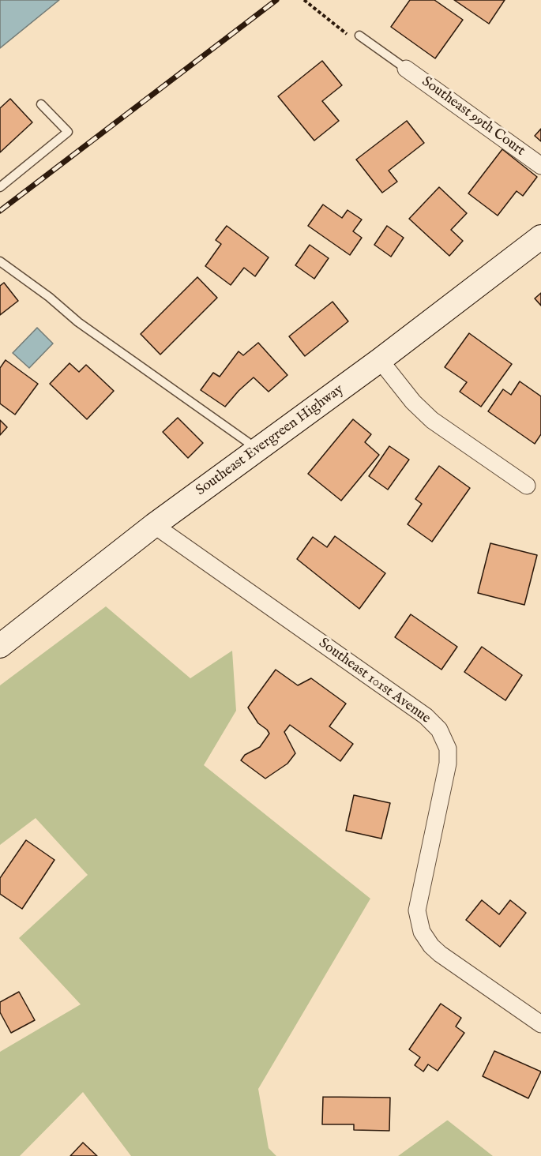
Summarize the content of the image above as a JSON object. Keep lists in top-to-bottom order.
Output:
{
  "streets": {
    "street": ["Southeast 99th Court", "Southeast Evergreen Highway", "Southeast 101st Avenue"]
  },
  "crossings": [
    ["Southeast Evergreen Highway", "Southeast 101st Avenue"]
  ]
}
